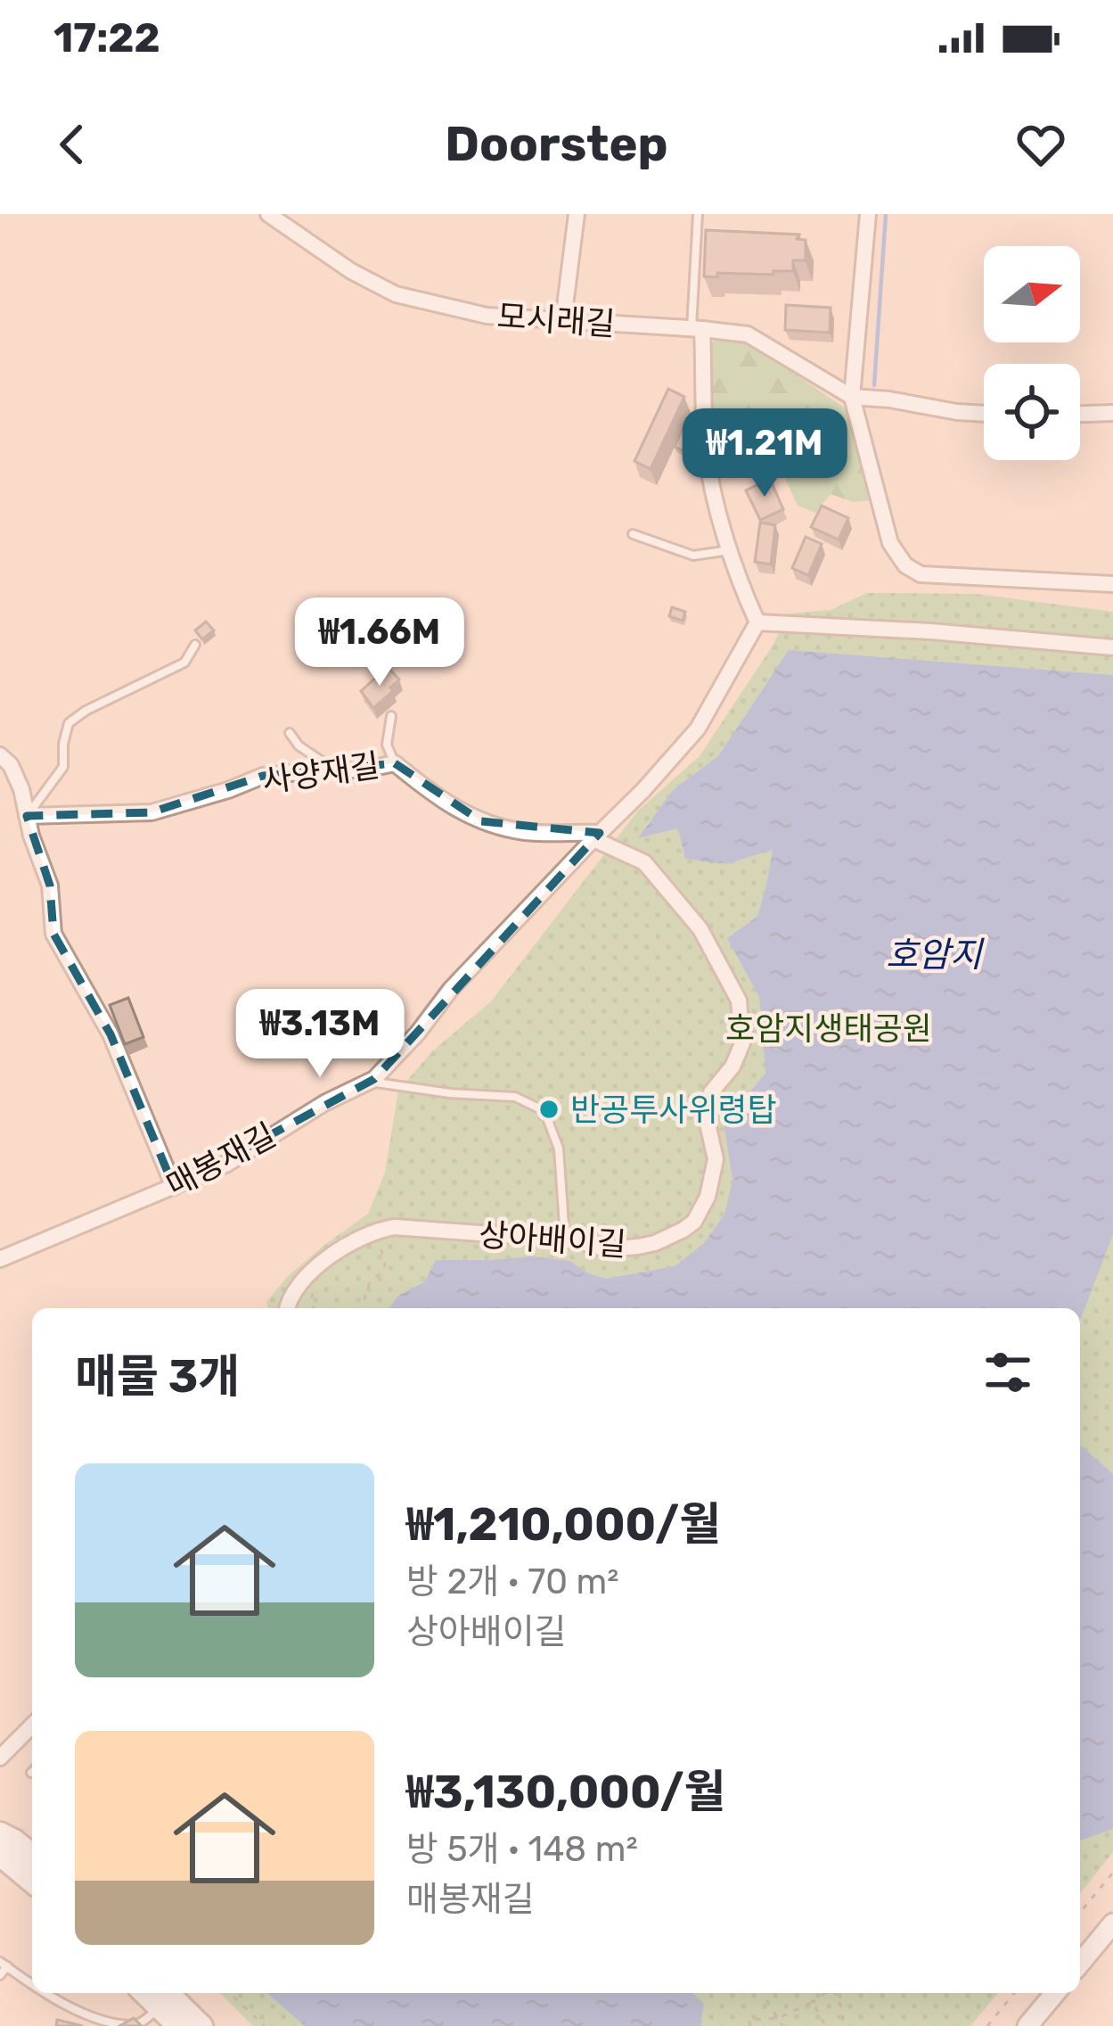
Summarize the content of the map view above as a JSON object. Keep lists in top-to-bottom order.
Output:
{
  "streets": {
    "street": [
      "모시래길",
      "사양재길",
      "매봉재길",
      "상아배이길"
    ]
  },
  "crossings": [
    ["사양재길", "매봉재길"],
    ["사양재길", "상아배이길"],
    ["매봉재길", "상아배이길"]
  ],
  "water": ["호암지"],
  "parks": ["호암지생태공원"],
  "places": ["반공투사위령탑"],
  "north": "right",
  "page": {
    "status": "17:22",
    "header": "Doorstep",
    "price": ["₩1.21M", "₩1.66M", "₩3.13M"],
    "heading": "매물 3개",
    "list": [
      {
        "name": "₩1,210,000/월",
        "note": "방 2개 · 70 m² · 상아배이길"
      },
      {
        "name": "₩3,130,000/월",
        "note": "방 5개 · 148 m² · 매봉재길"
      }
    ]
  }
}
